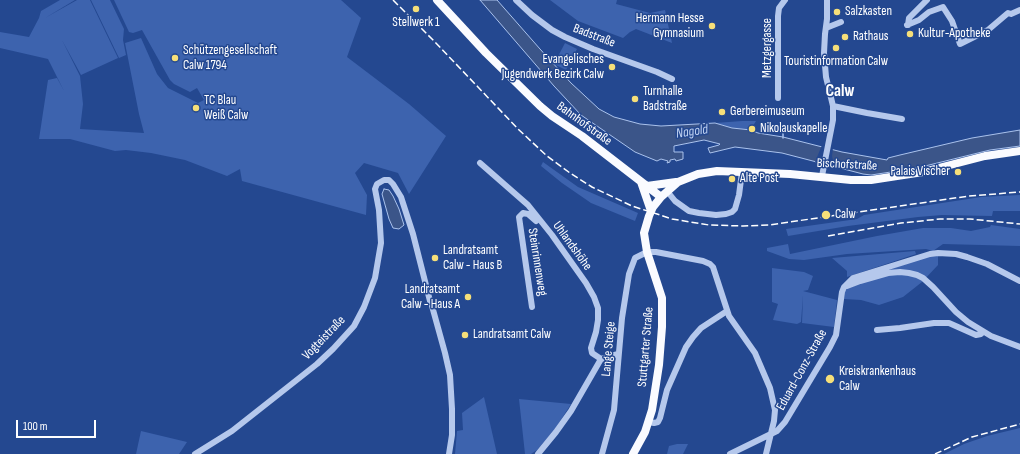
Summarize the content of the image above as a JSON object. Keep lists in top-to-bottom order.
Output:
{
  "streets": {
    "main road": ["Bahnhofstraße", "Bischofstraße", "Stuttgarter Straße"],
    "street": [
      "Badstraße",
      "Metzgergasse",
      "Uhlandshöhe",
      "Steinrinnenweg",
      "Vogteistraße",
      "Lange Steige",
      "Eduard-Conz-Straße"
    ]
  },
  "crossings": [
    ["Bahnhofstraße", "Stuttgarter Straße"],
    ["Uhlandshöhe", "Steinrinnenweg"],
    ["Stuttgarter Straße", "Lange Steige"]
  ],
  "districts": ["Calw"],
  "water": ["Nagold"],
  "places": [
    "Stellwerk 1",
    "Salzkasten",
    "Hermann Hesse Gymnasium",
    "Kultur-Apotheke",
    "Rathaus",
    "Touristinformation Calw",
    "Schützengesellschaft Calw 1794",
    "Evangelisches Jugendwerk Bezirk Calw",
    "Turnhalle Badstraße",
    "TC Blau Weiß Calw",
    "Gerbereimuseum",
    "Nikolauskapelle",
    "Palais Vischer",
    "Alte Post",
    "Calw",
    "Landratsamt Calw - Haus B",
    "Landratsamt Calw - Haus A",
    "Landratsamt Calw",
    "Kreiskrankenhaus Calw"
  ],
  "scale_bar": "100 m"
}
